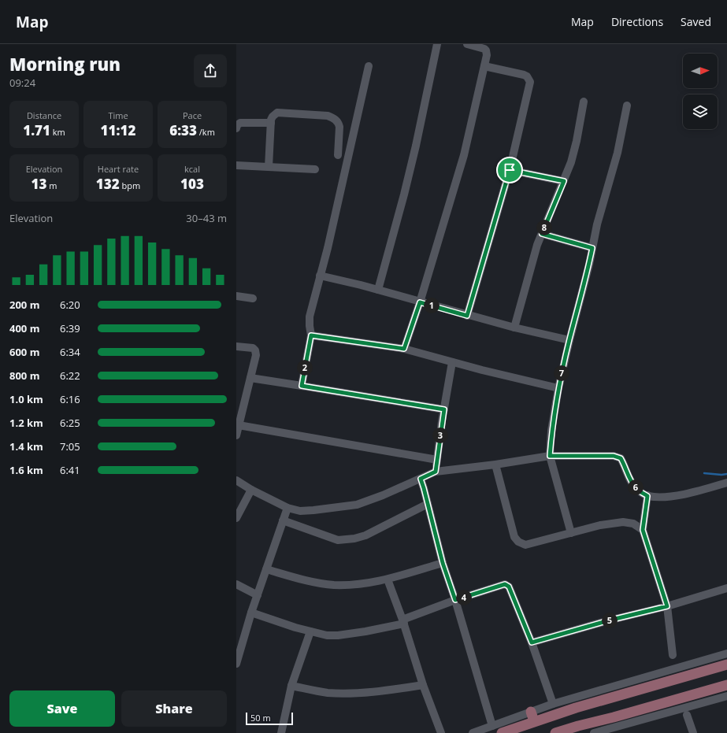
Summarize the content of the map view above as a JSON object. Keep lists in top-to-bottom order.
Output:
{
  "scale_bar": "50 m",
  "north": "right",
  "page": {
    "header": "Map",
    "nav": ["Map", "Directions", "Saved"],
    "heading": ["Morning run", "09:24"],
    "stats": [
      ["Distance", "1.71 km"],
      ["Time", "11:12"],
      ["Pace", "6:33 /km"],
      ["Elevation", "13 m"],
      ["Heart rate", "132 bpm"],
      ["kcal", "103"]
    ],
    "chart": ["Elevation", "30–43 m"],
    "pins": [
      "8",
      "1",
      "2",
      "7",
      "3",
      "6",
      "4",
      "5"
    ],
    "list": [
      {
        "name": "200 m",
        "note": "6:20"
      },
      {
        "name": "400 m",
        "note": "6:39"
      },
      {
        "name": "600 m",
        "note": "6:34"
      },
      {
        "name": "800 m",
        "note": "6:22"
      },
      {
        "name": "1.0 km",
        "note": "6:16"
      },
      {
        "name": "1.2 km",
        "note": "6:25"
      },
      {
        "name": "1.4 km",
        "note": "7:05"
      },
      {
        "name": "1.6 km",
        "note": "6:41"
      }
    ],
    "buttons": ["Save", "Share"],
    "scale": "50 m"
  }
}
